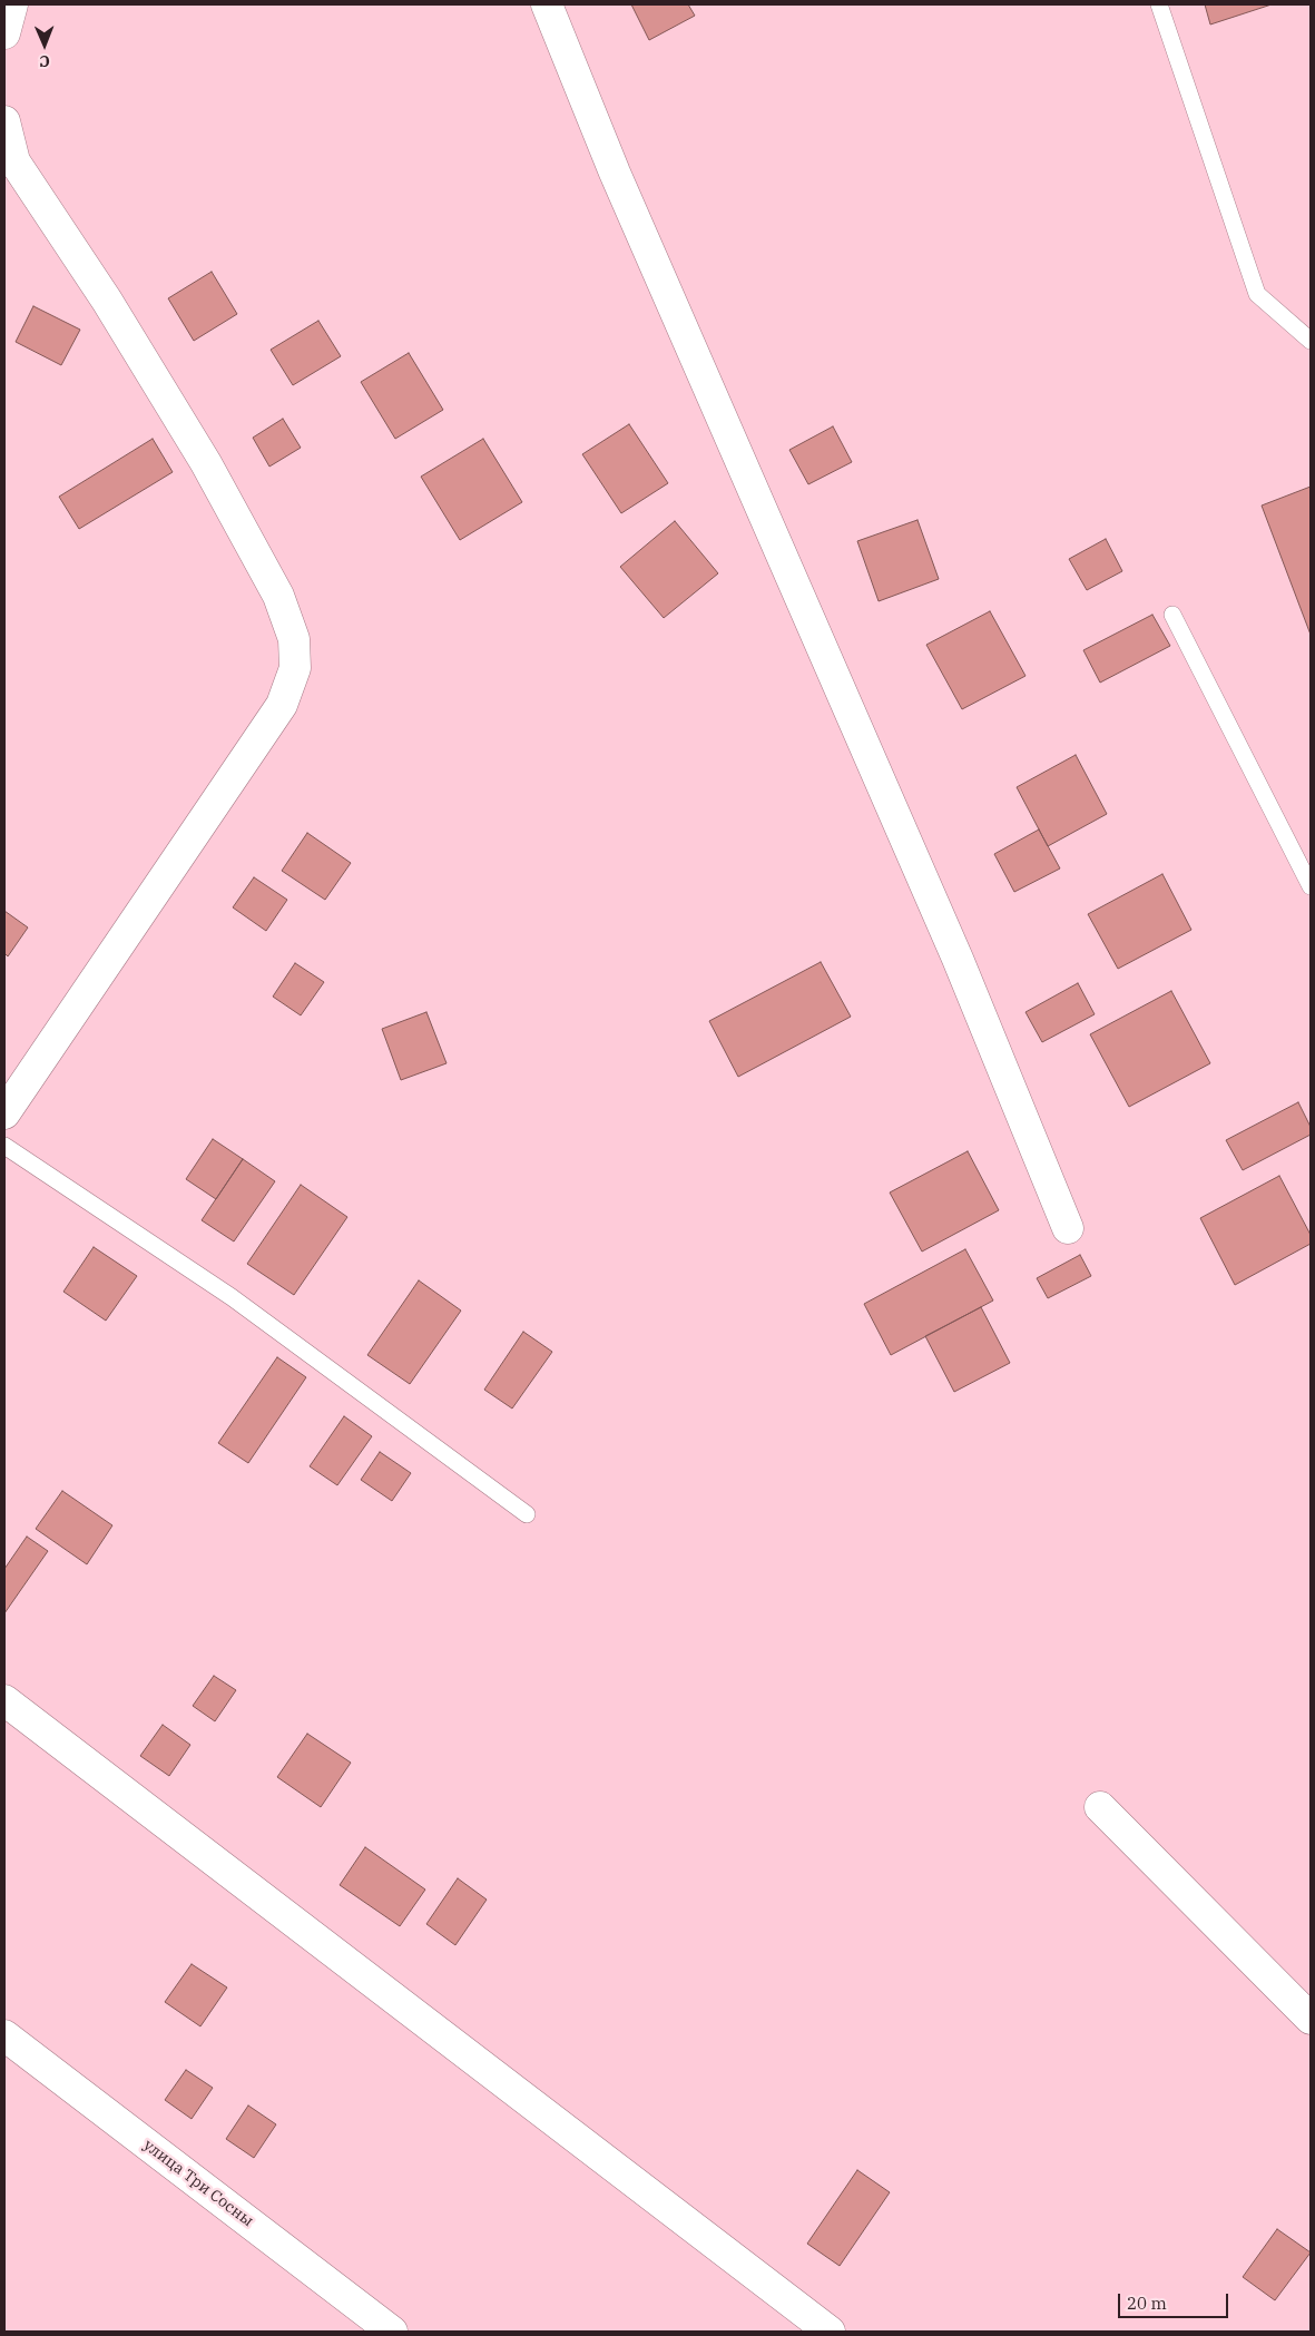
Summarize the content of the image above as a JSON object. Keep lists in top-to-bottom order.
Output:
{
  "streets": {
    "street": ["улица Три Сосны"]
  },
  "scale_bar": "20 m",
  "north": "bottom"
}
